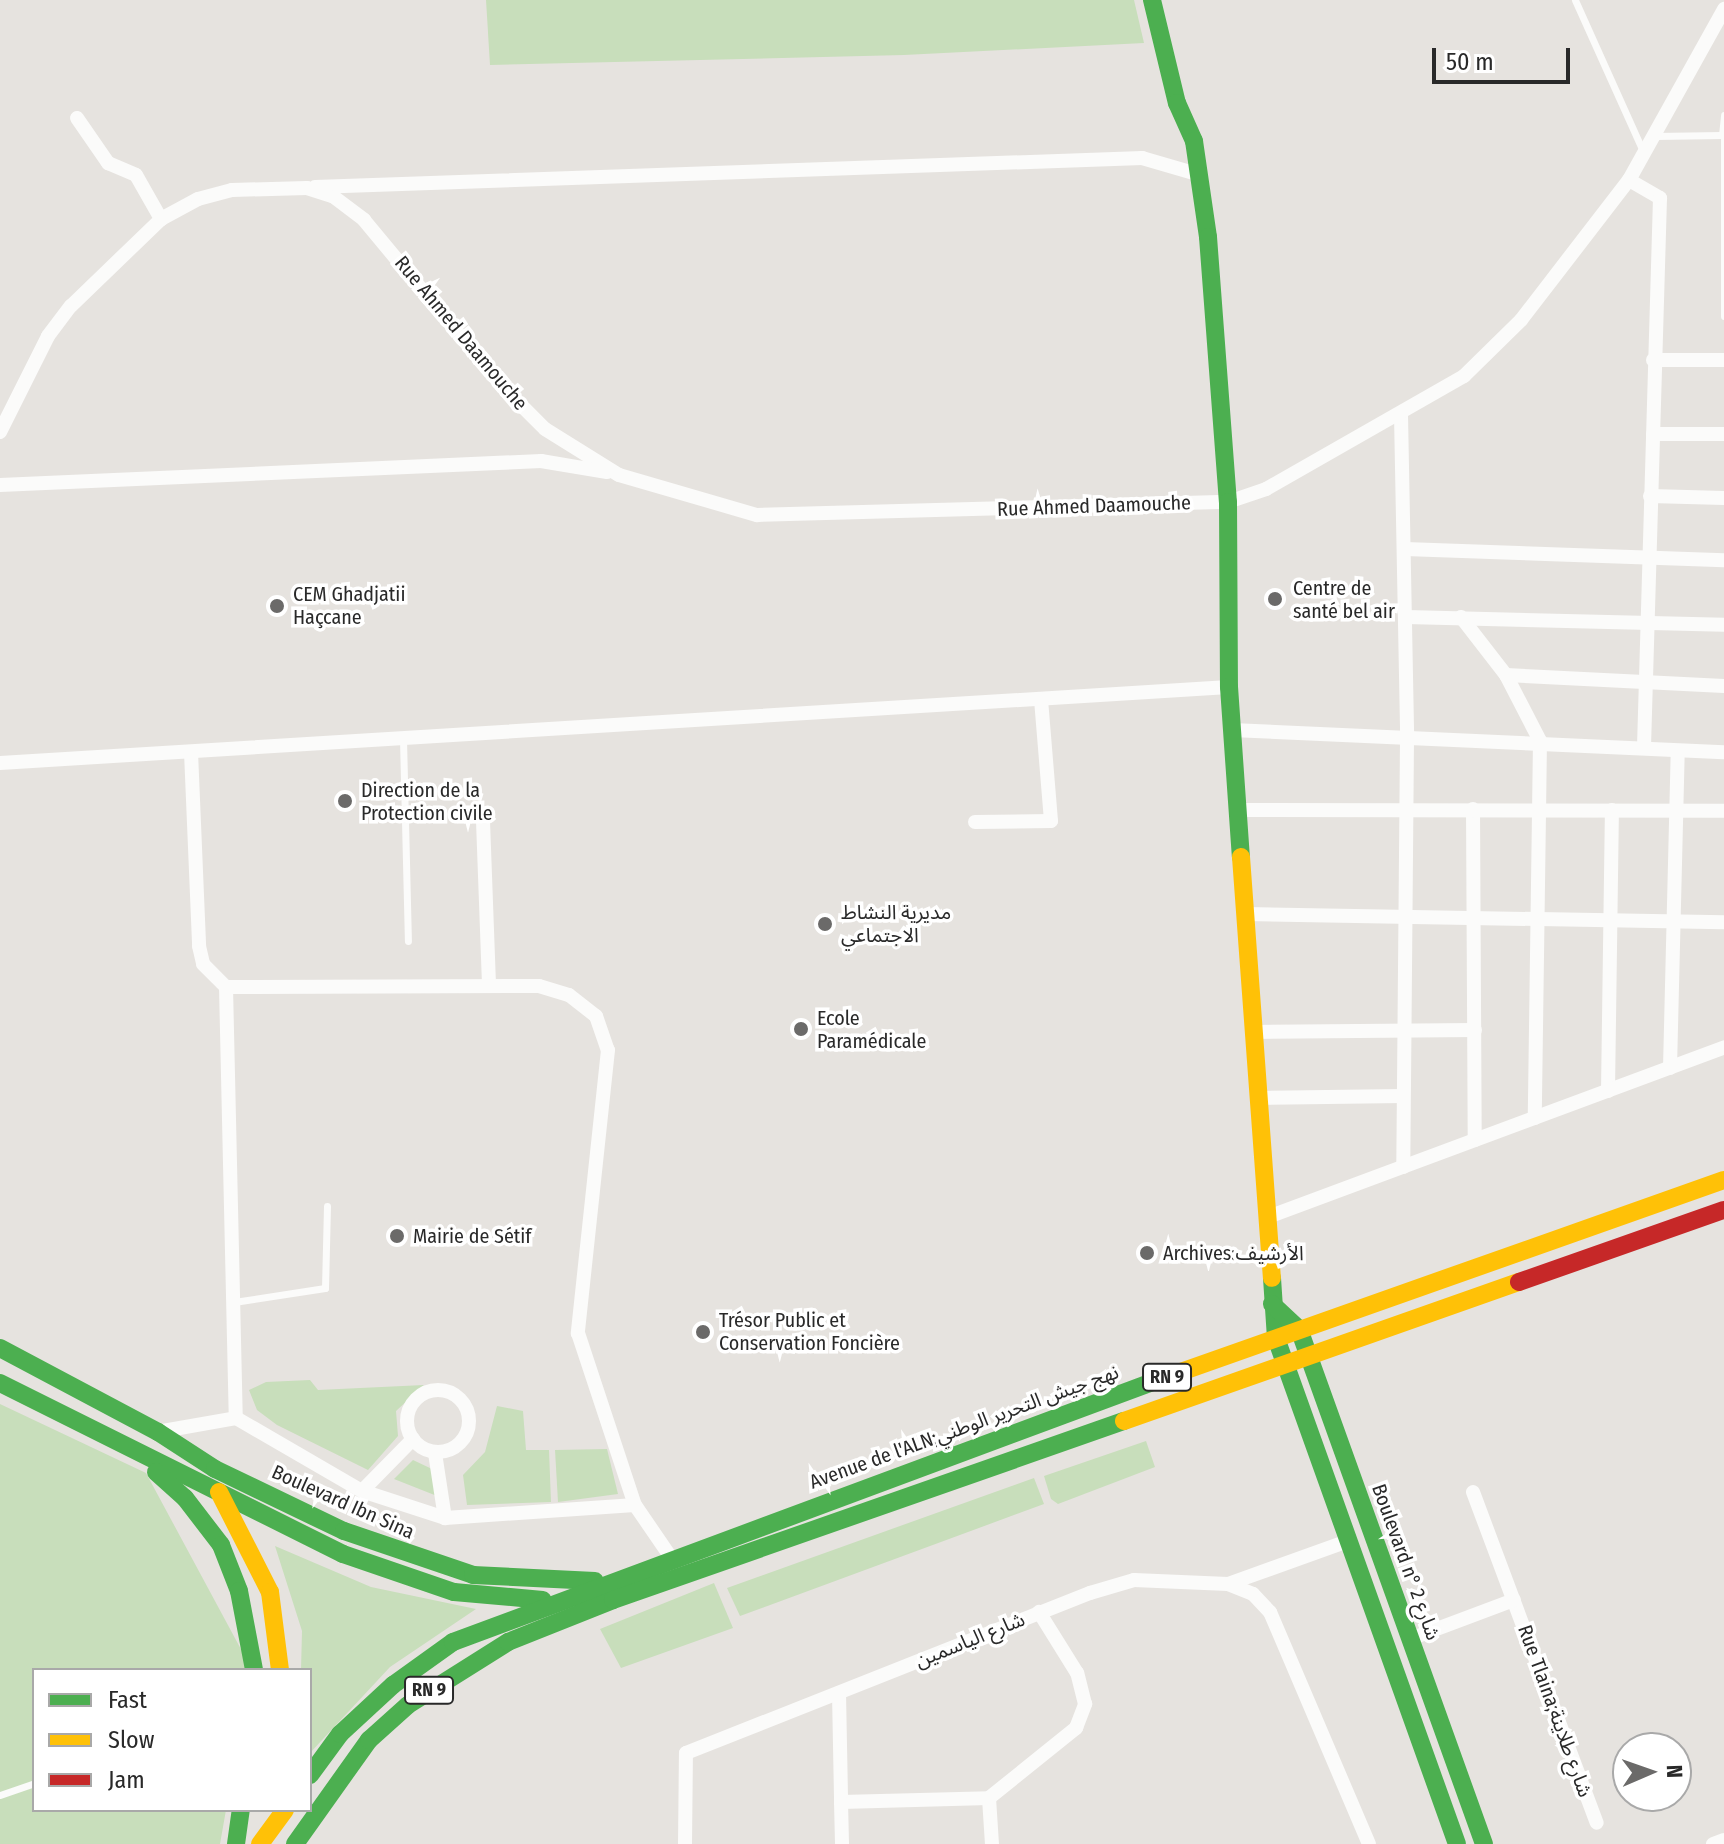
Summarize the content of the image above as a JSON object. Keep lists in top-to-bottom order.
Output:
{
  "streets": {
    "main road": [
      "RN 9",
      "Avenue de l'ALN;نهج جيش التحرير الوطني",
      "Boulevard Ibn Sina",
      "Boulevard n° شارع 2"
    ],
    "street": ["Rue Ahmed Daamouche", "شارع الياسمين", "Rue Tlaina;شارع طلاينة"]
  },
  "crossings": [
    ["RN 9", "Boulevard Ibn Sina"],
    ["Avenue de l'ALN;نهج جيش التحرير الوطني", "Boulevard Ibn Sina"],
    ["Avenue de l'ALN;نهج جيش التحرير الوطني", "Boulevard n° شارع 2"],
    ["Boulevard n° شارع 2", "Rue Tlaina;شارع طلاينة"]
  ],
  "places": [
    "Centre de santé bel air",
    "CEM Ghadjatii Haçcane",
    "Direction de la Protection civile",
    "مديرية النشاط الاجتماعي",
    "Ecole Paramédicale",
    "Mairie de Sétif",
    "Archives:الأرشيف",
    "Trésor Public et Conservation Foncière"
  ],
  "legend": ["Fast", "Slow", "Jam"],
  "scale_bar": "50 m",
  "north": "right"
}
